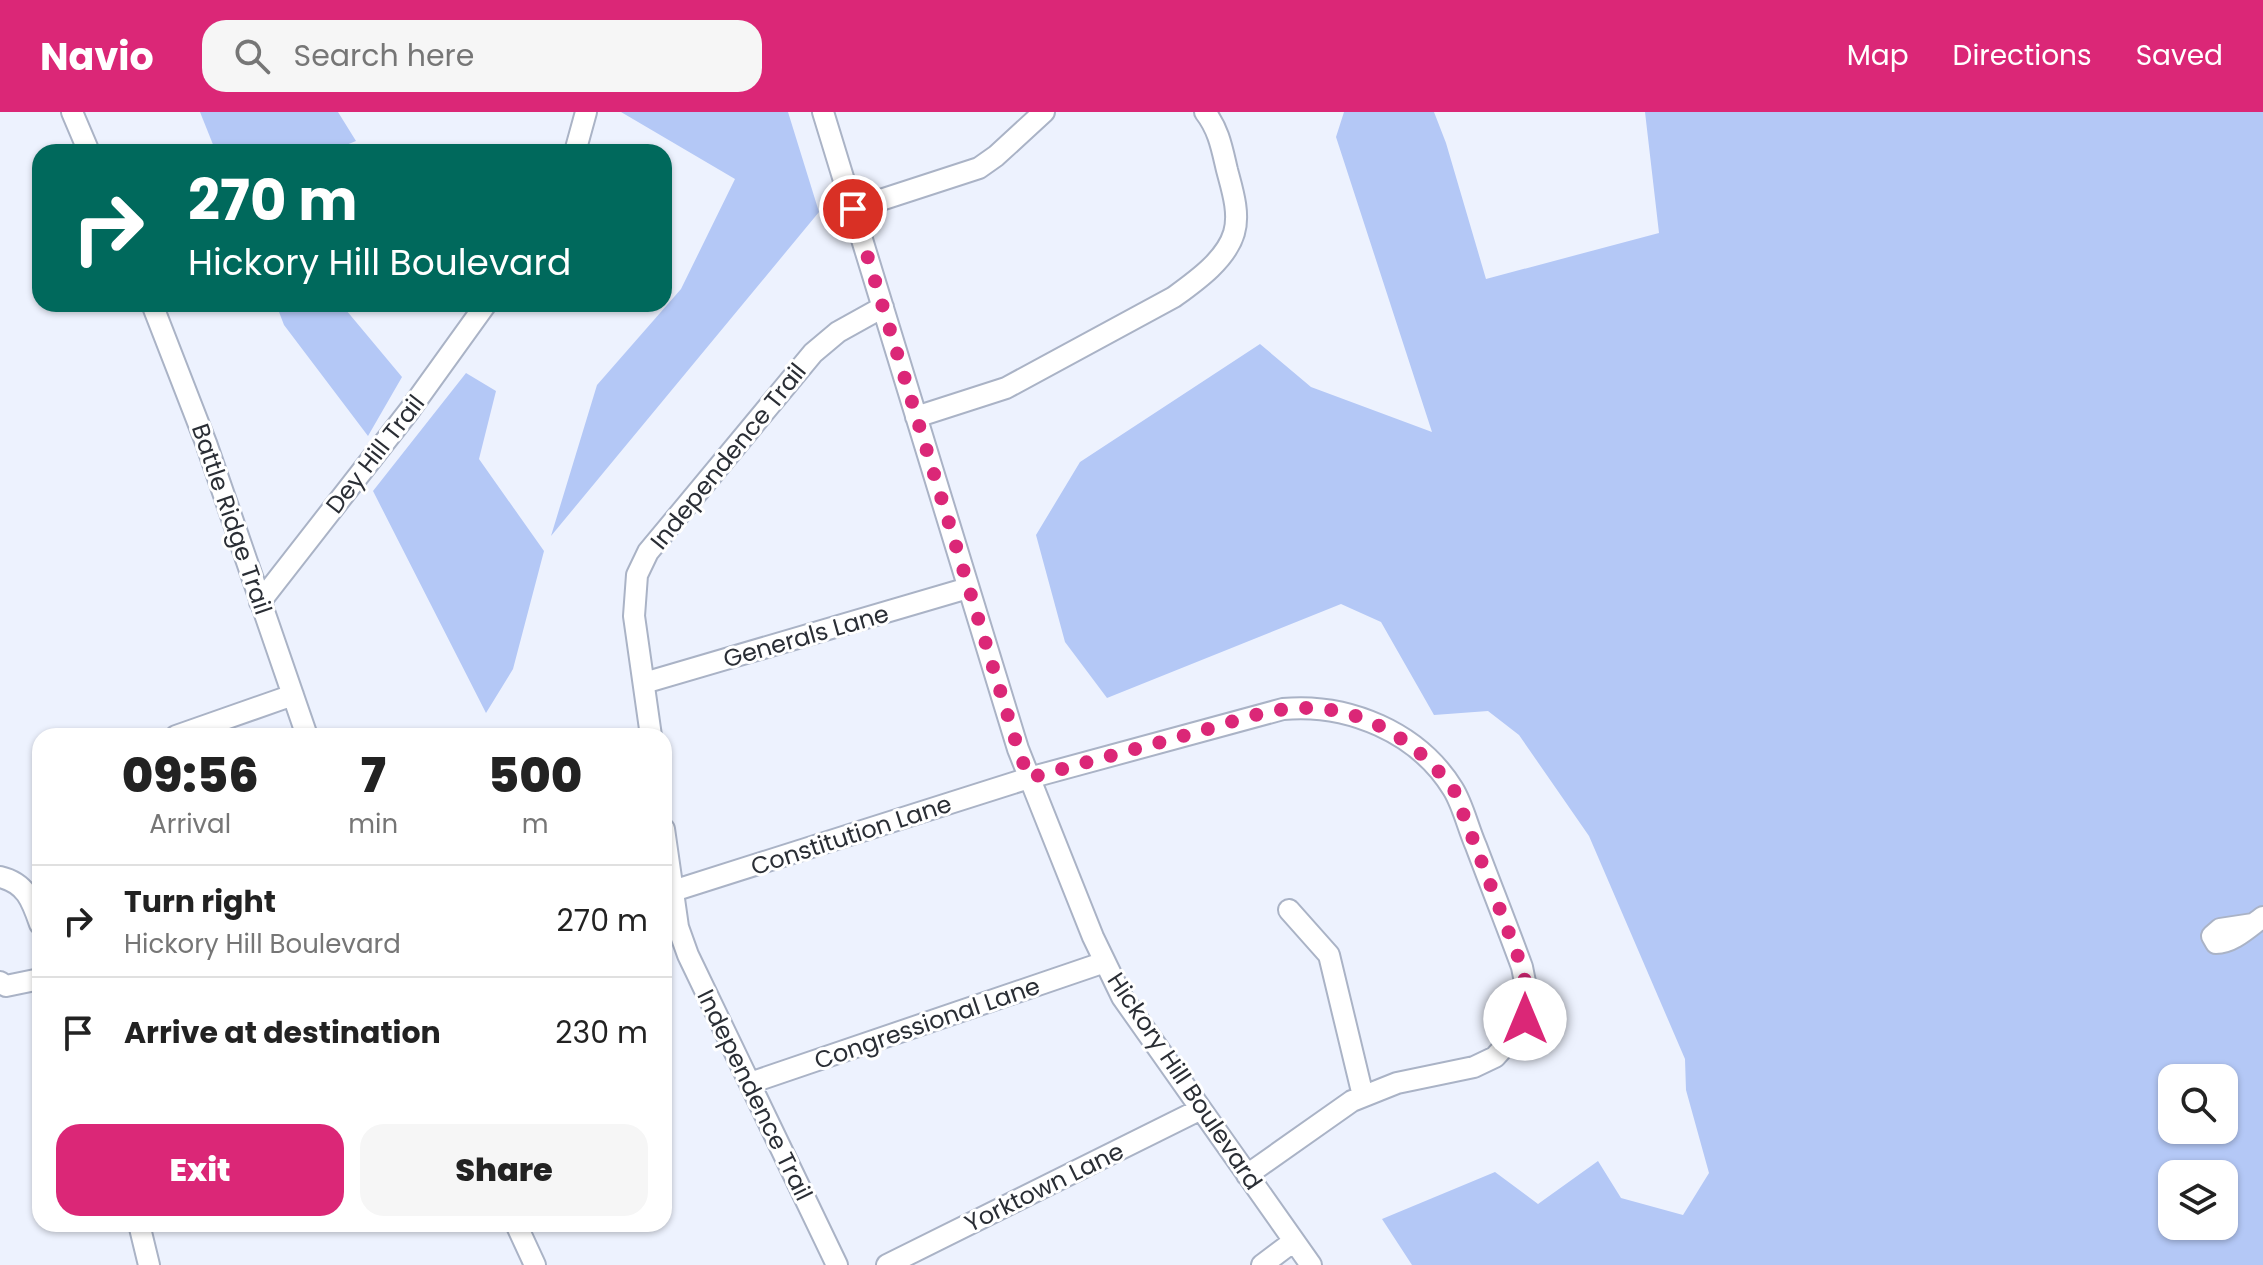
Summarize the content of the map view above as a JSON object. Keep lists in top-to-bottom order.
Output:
{
  "streets": {
    "street": [
      "Dey Hill Trail",
      "Independence Trail",
      "Battle Ridge Trail",
      "Generals Lane",
      "Constitution Lane",
      "Congressional Lane",
      "Hickory Hill Boulevard",
      "Yorktown Lane"
    ]
  },
  "crossings": [
    ["Dey Hill Trail", "Battle Ridge Trail"],
    ["Independence Trail", "Generals Lane"],
    ["Independence Trail", "Constitution Lane"],
    ["Independence Trail", "Congressional Lane"],
    ["Independence Trail", "Hickory Hill Boulevard"],
    ["Generals Lane", "Hickory Hill Boulevard"],
    ["Constitution Lane", "Hickory Hill Boulevard"],
    ["Congressional Lane", "Hickory Hill Boulevard"],
    ["Hickory Hill Boulevard", "Yorktown Lane"]
  ],
  "page": {
    "header": "Navio",
    "search": "Search here",
    "nav": ["Map", "Directions", "Saved"],
    "turn": ["270 m", "Hickory Hill Boulevard"],
    "eta": [
      "09:56",
      "Arrival",
      "7",
      "min",
      "500",
      "m"
    ],
    "list": [
      {
        "name": "Turn right",
        "note": "Hickory Hill Boulevard",
        "value": "270 m"
      },
      {
        "name": "Arrive at destination",
        "value": "230 m"
      }
    ],
    "buttons": ["Exit", "Share"]
  }
}
